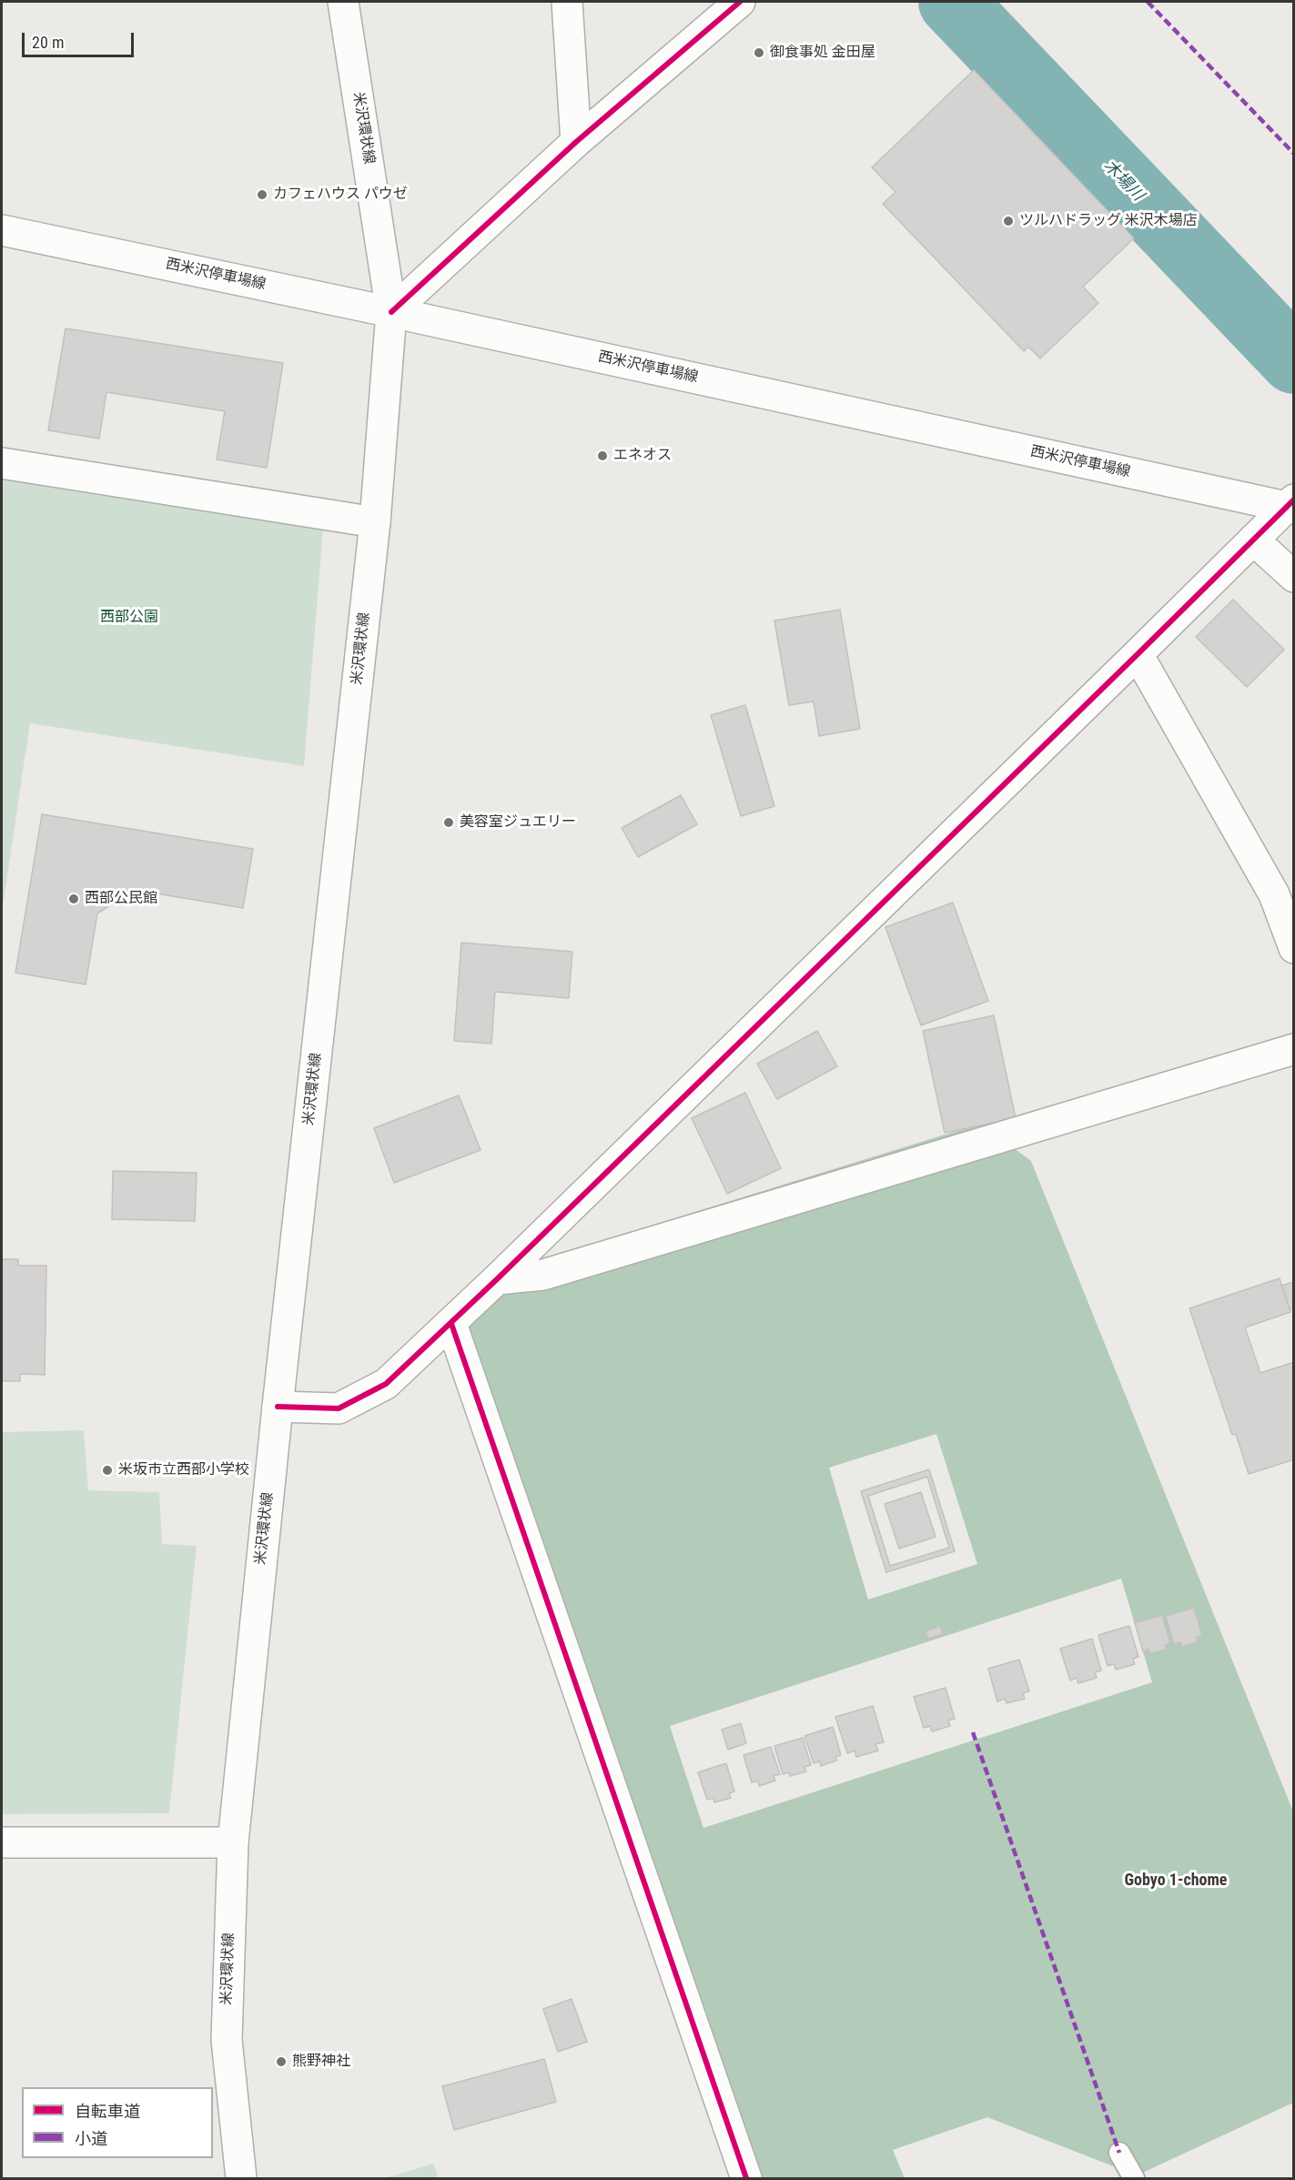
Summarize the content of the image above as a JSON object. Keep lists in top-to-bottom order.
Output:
{
  "streets": {
    "street": ["米沢環状線", "西米沢停車場線"]
  },
  "crossings": [
    ["米沢環状線", "西米沢停車場線"]
  ],
  "districts": ["Gobyo 1-chome"],
  "water": ["木場川"],
  "parks": ["西部公園"],
  "places": [
    "御食事処 金田屋",
    "カフェハウス パウゼ",
    "ツルハドラッグ 米沢木場店",
    "エネオス",
    "美容室ジュエリー",
    "西部公民館",
    "米坂市立西部小学校",
    "熊野神社"
  ],
  "legend": ["自転車道", "小道"],
  "scale_bar": "20 m"
}
